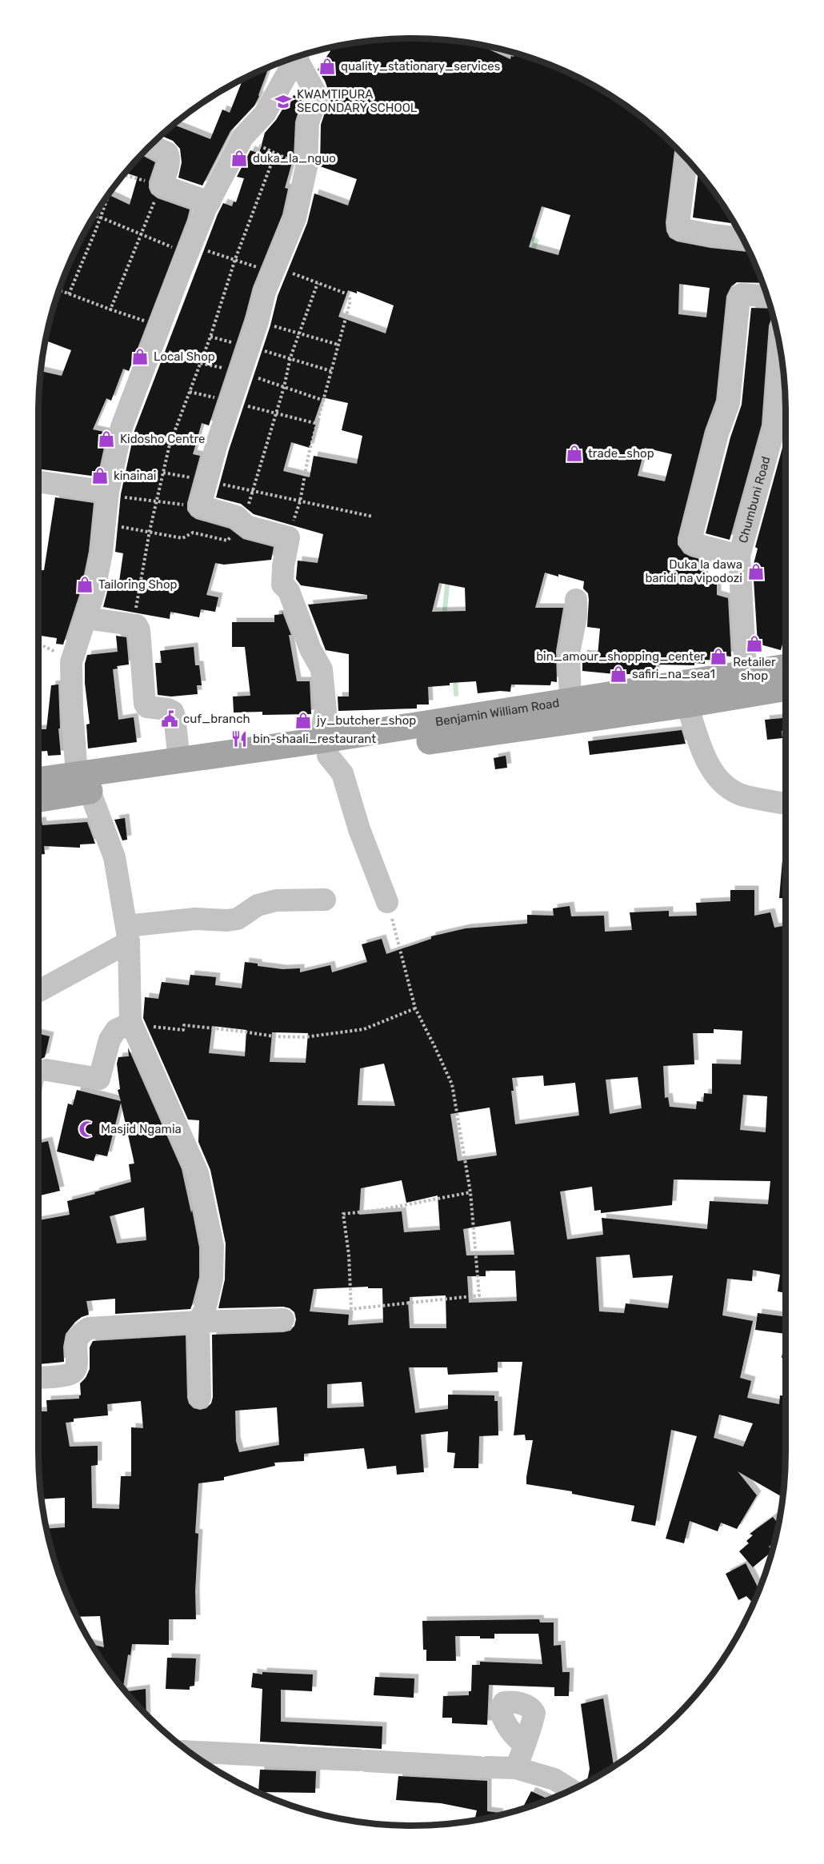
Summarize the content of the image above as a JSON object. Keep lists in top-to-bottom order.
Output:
{
  "streets": {
    "main road": ["Benjamin William Road"],
    "street": ["Chumbuni Road"]
  },
  "crossings": [
    ["Chumbuni Road", "Benjamin William Road"]
  ],
  "places": {
    "shop": [
      "quality_stationary_services",
      "duka_la_nguo",
      "Local Shop",
      "Kidosho Centre",
      "trade_shop",
      "kinainai",
      "Duka la dawa baridi na vipodozi",
      "Tailoring Shop",
      "Retailer shop",
      "bin_amour_shopping_center",
      "safiri_na_sea1",
      "jy_butcher_shop"
    ],
    "school or university": ["KWAMTIPURA SECONDARY SCHOOL"],
    "public building": ["cuf_branch"],
    "restaurant": ["bin-shaali_restaurant"],
    "mosque": ["Masjid Ngamia"]
  }
}
